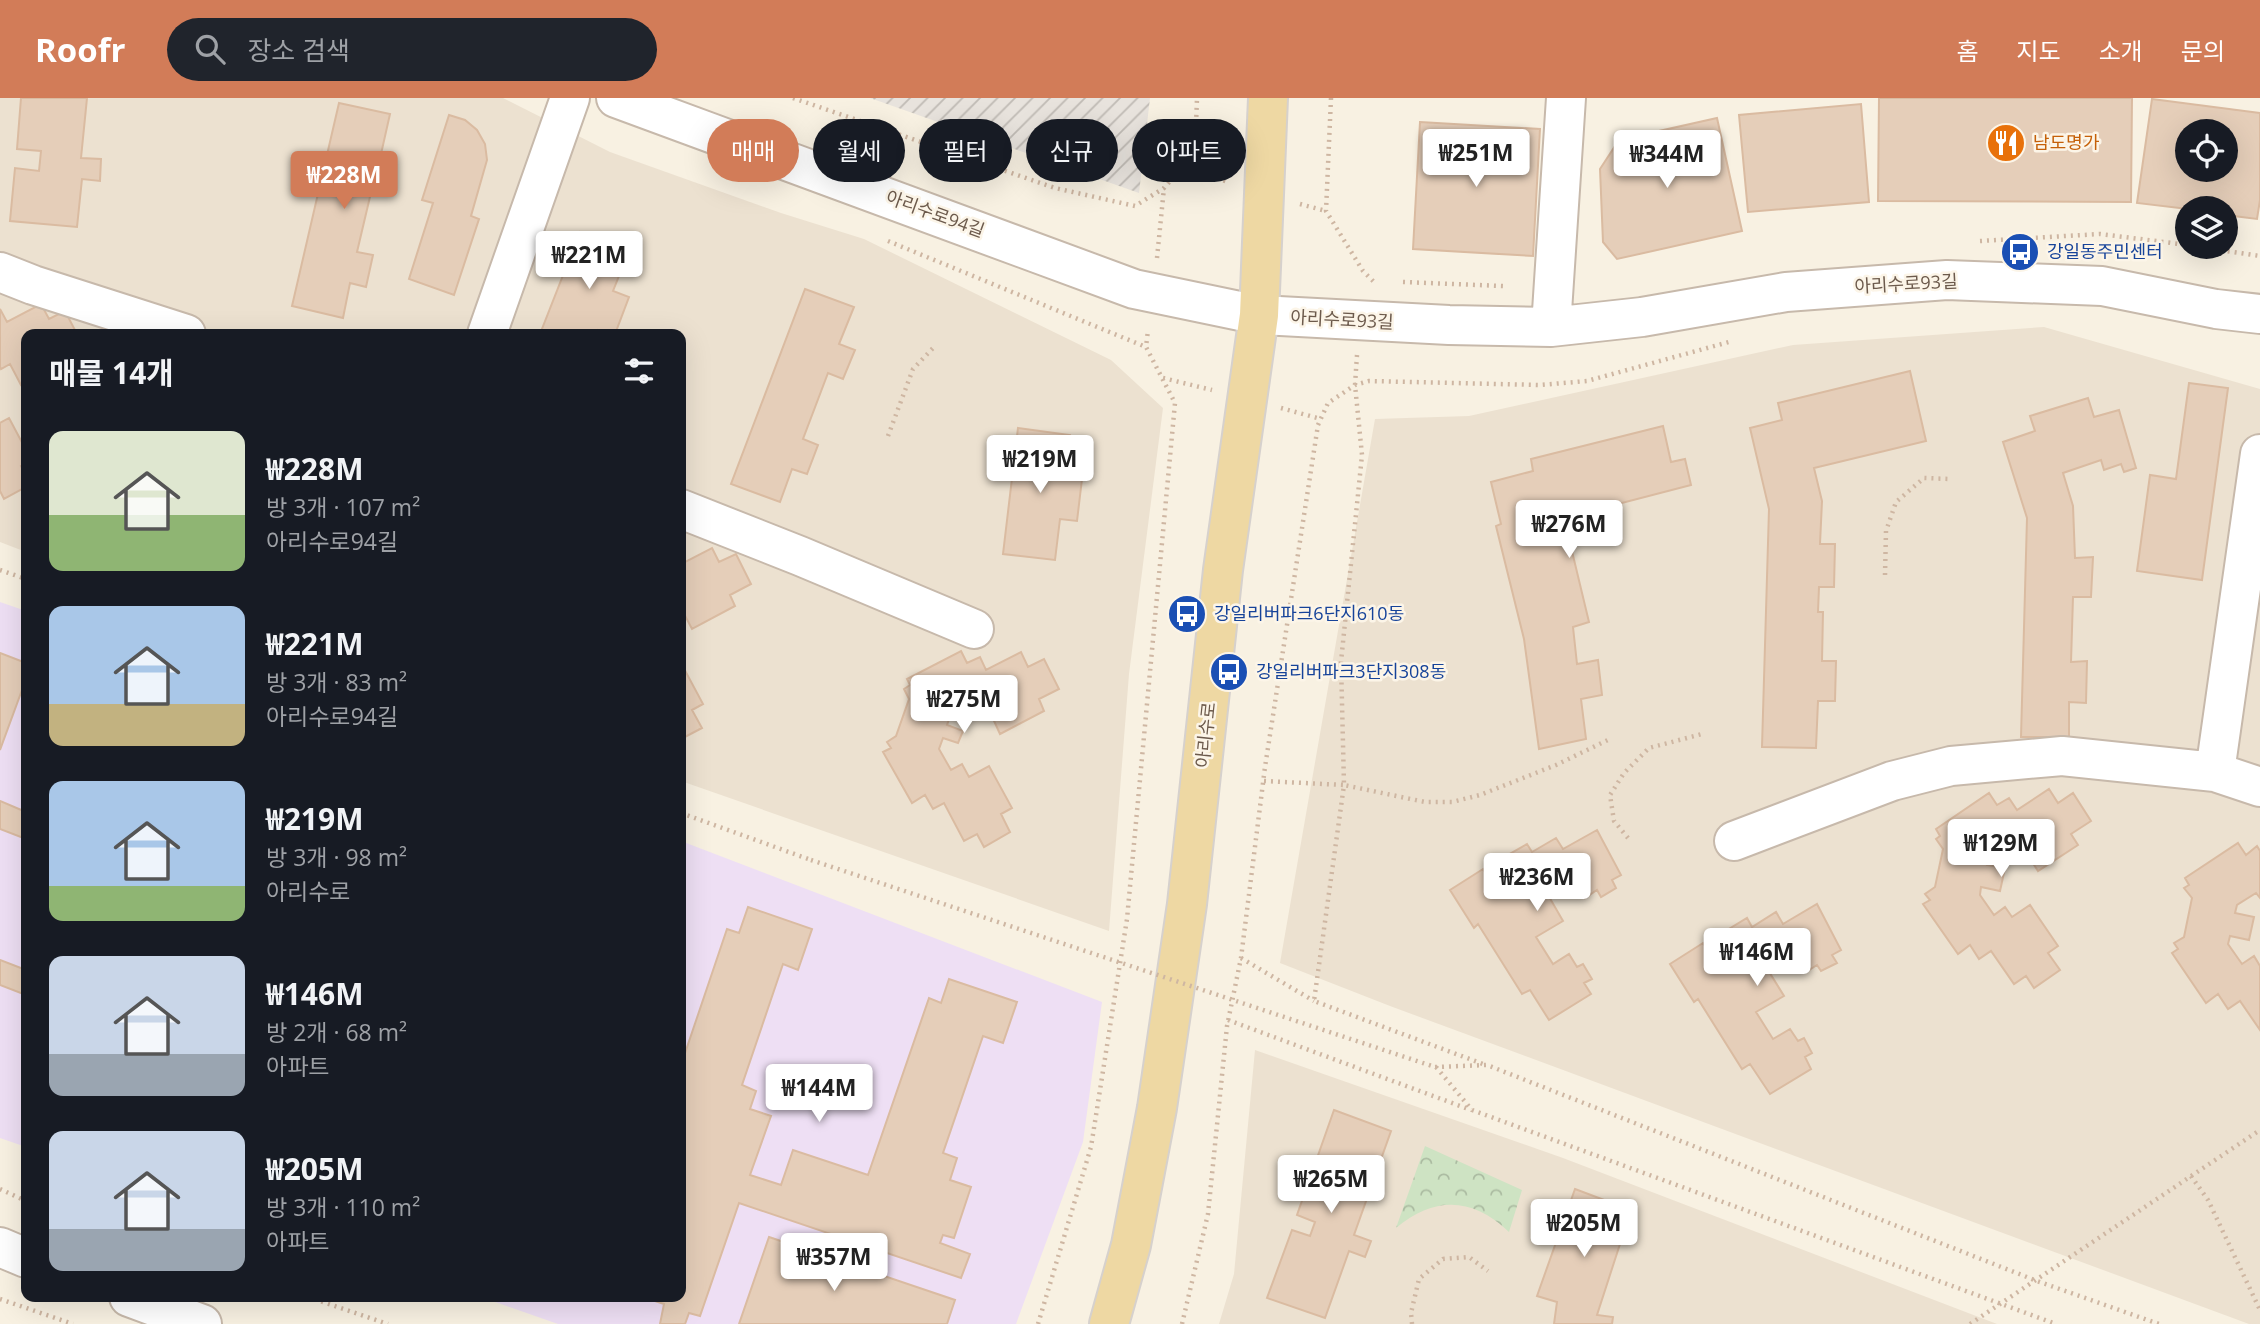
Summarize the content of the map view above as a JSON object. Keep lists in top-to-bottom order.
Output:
{
  "streets": {
    "main road": ["아리수로"],
    "street": ["아리수로94길", "아리수로93길"]
  },
  "crossings": [
    ["아리수로94길", "아리수로93길"],
    ["아리수로94길", "아리수로"],
    ["아리수로93길", "아리수로"]
  ],
  "places": {
    "restaurant": ["남도명가"],
    "bus stop": ["강일동주민센터", "강일리버파크6단지610동", "강일리버파크3단지308동"]
  },
  "page": {
    "header": "Roofr",
    "search": "장소 검색",
    "nav": [
      "홈",
      "지도",
      "소개",
      "문의"
    ],
    "chip": [
      "매매",
      "월세",
      "필터",
      "신규",
      "아파트"
    ],
    "price": [
      "₩251M",
      "₩344M",
      "₩228M",
      "₩221M",
      "₩219M",
      "₩276M",
      "₩275M",
      "₩129M",
      "₩236M",
      "₩146M",
      "₩144M",
      "₩265M",
      "₩205M",
      "₩357M"
    ],
    "heading": "매물 14개",
    "list": [
      {
        "name": "₩228M",
        "note": "방 3개 · 107 m² · 아리수로94길"
      },
      {
        "name": "₩221M",
        "note": "방 3개 · 83 m² · 아리수로94길"
      },
      {
        "name": "₩219M",
        "note": "방 3개 · 98 m² · 아리수로"
      },
      {
        "name": "₩146M",
        "note": "방 2개 · 68 m² · 아파트"
      },
      {
        "name": "₩205M",
        "note": "방 3개 · 110 m² · 아파트"
      }
    ]
  }
}
